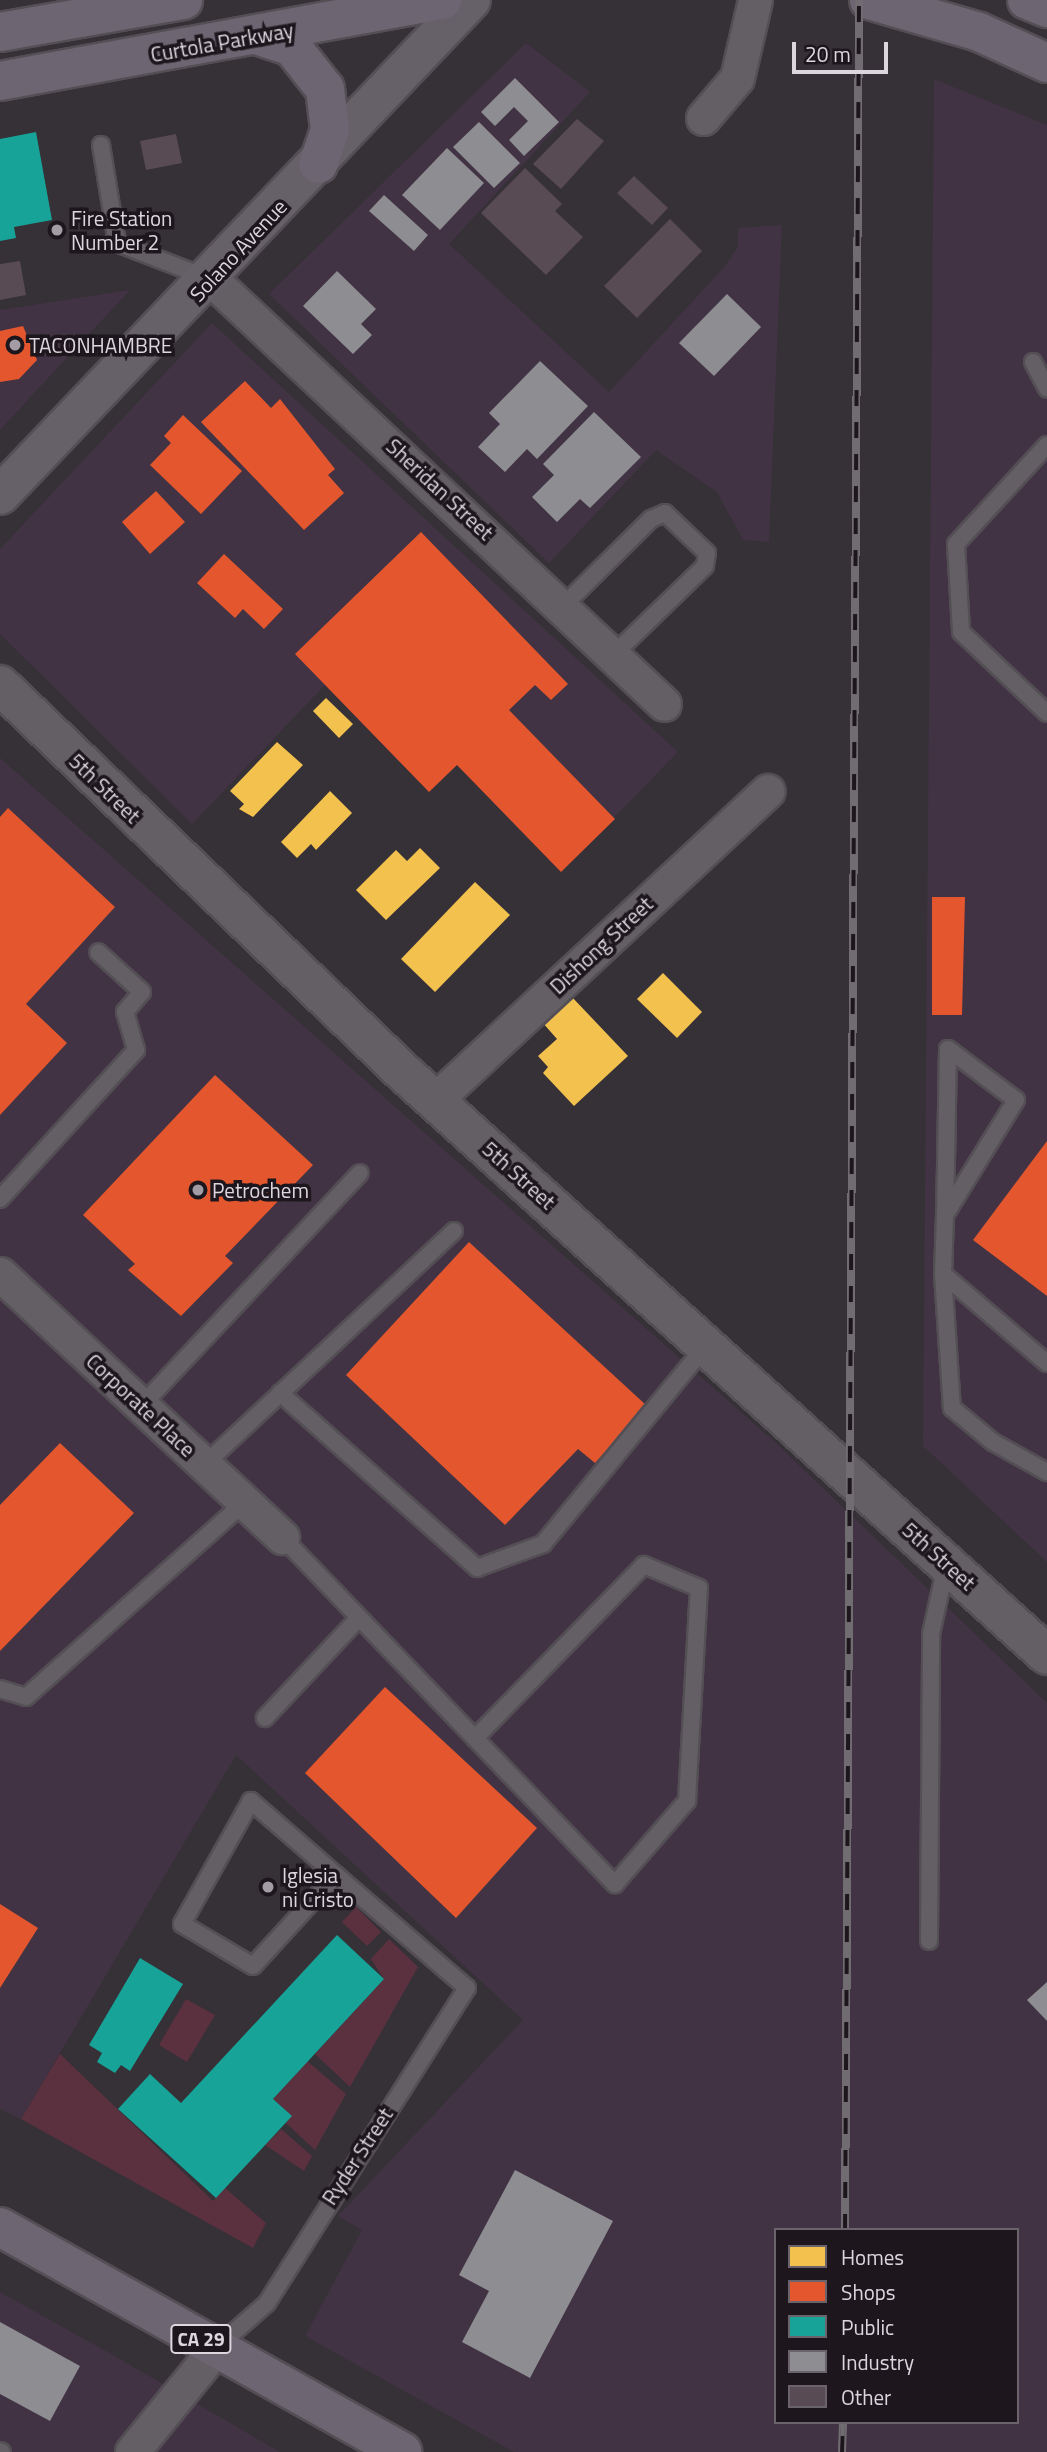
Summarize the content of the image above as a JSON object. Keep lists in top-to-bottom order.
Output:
{
  "streets": {
    "main road": ["Curtola Parkway", "Solano Avenue", "CA 29"],
    "street": [
      "Sheridan Street",
      "5th Street",
      "Dishong Street",
      "Corporate Place",
      "Ryder Street"
    ]
  },
  "crossings": [
    ["Solano Avenue", "Sheridan Street"],
    ["5th Street", "Dishong Street"],
    ["Ryder Street", "CA 29"]
  ],
  "places": [
    "Fire Station Number 2",
    "TACONHAMBRE",
    "Petrochem",
    "Iglesia ni Cristo"
  ],
  "legend": [
    "Homes",
    "Shops",
    "Public",
    "Industry",
    "Other"
  ],
  "scale_bar": "20 m"
}
